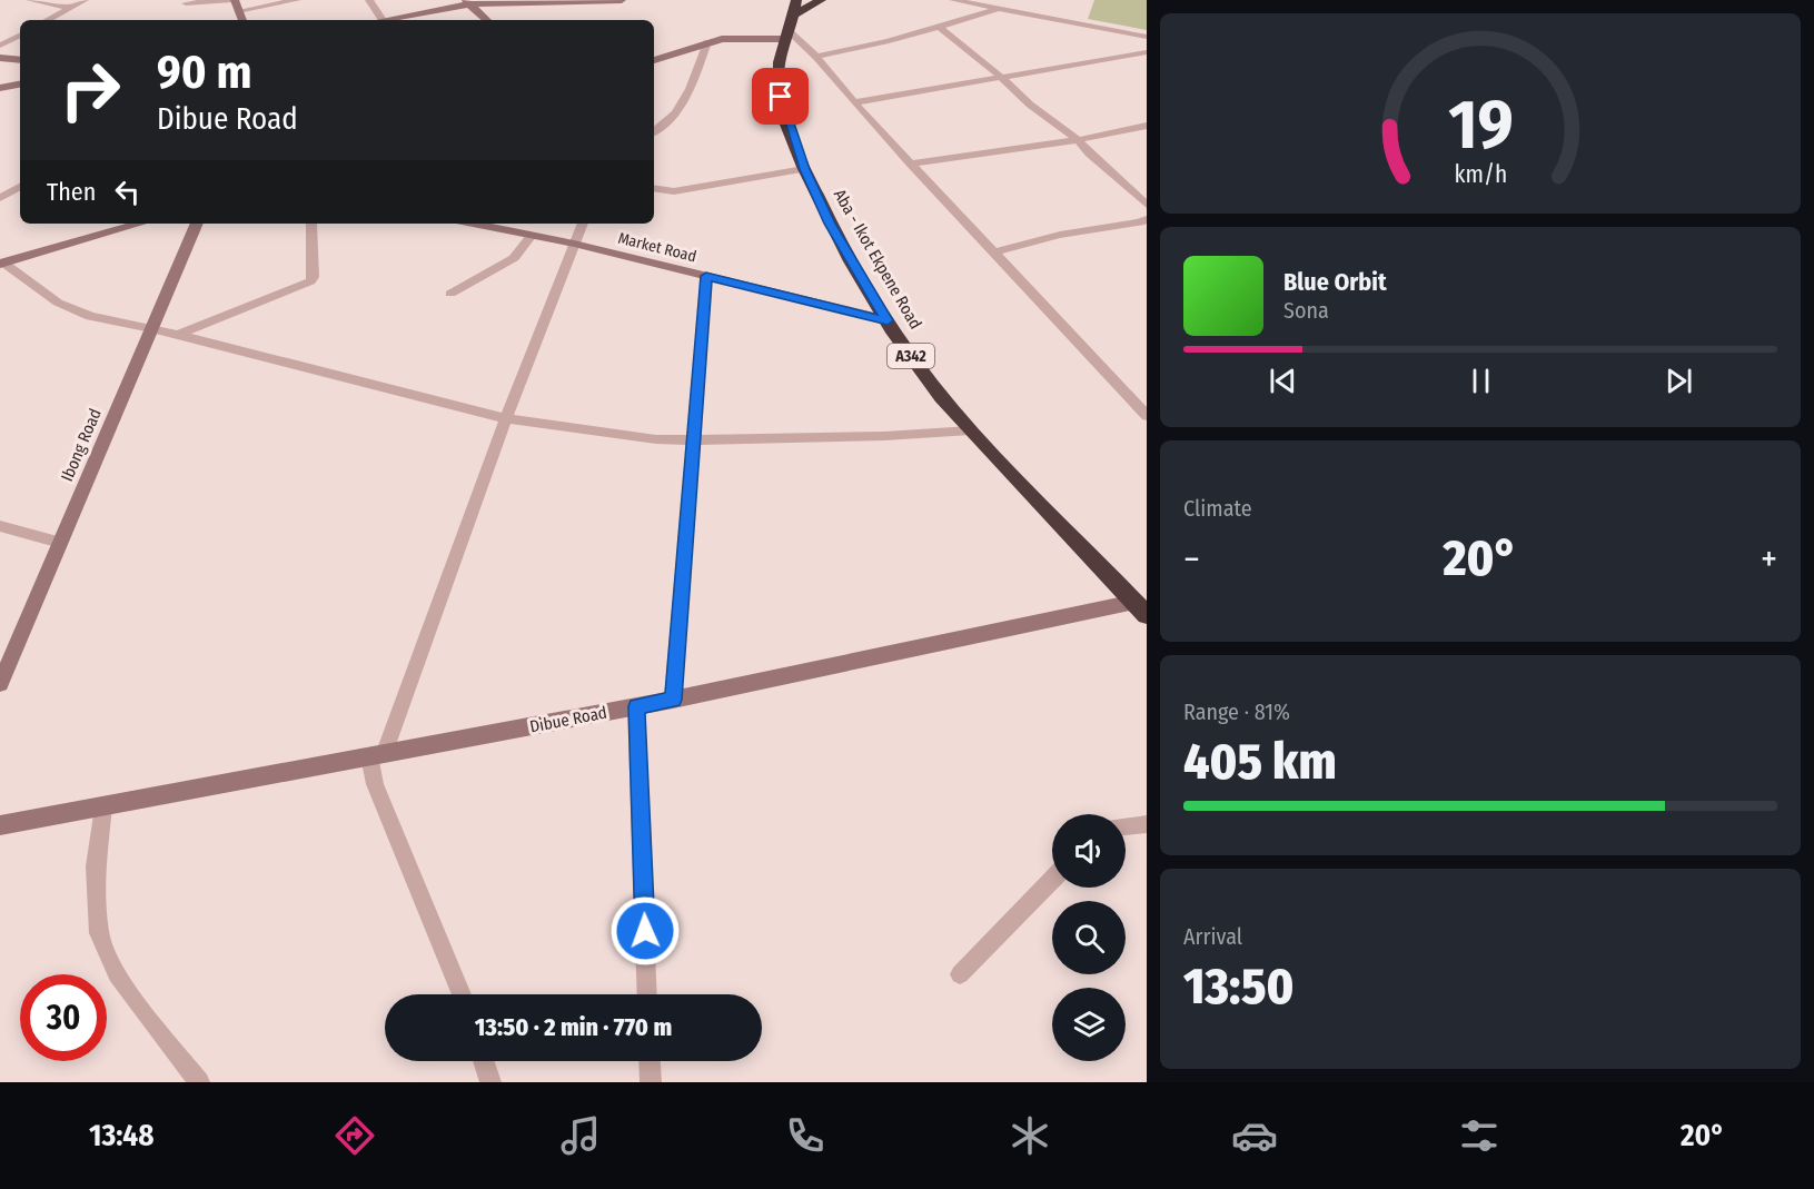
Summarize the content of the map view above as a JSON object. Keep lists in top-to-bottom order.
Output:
{
  "streets": {
    "highway": ["Aba - Ikot Ekpene Road", "A342"],
    "street": ["Market Road", "Ibong Road", "Dibue Road"]
  },
  "crossings": [
    ["Market Road", "Aba - Ikot Ekpene Road"],
    ["Aba - Ikot Ekpene Road", "Dibue Road"]
  ],
  "page": {
    "turn": ["90 m", "Dibue Road"],
    "then": "Then",
    "song": ["Blue Orbit", "Sona"],
    "tile": [
      "Climate",
      ["Range · 81%", "405 km"],
      ["Arrival", "13:50"]
    ],
    "heat": ["−", "20°", "+"],
    "limit": "30",
    "trip": "13:50 · 2 min · 770 m",
    "tabs": ["13:48", "20°"],
    "gauge": ["19", "km/h"]
  }
}
